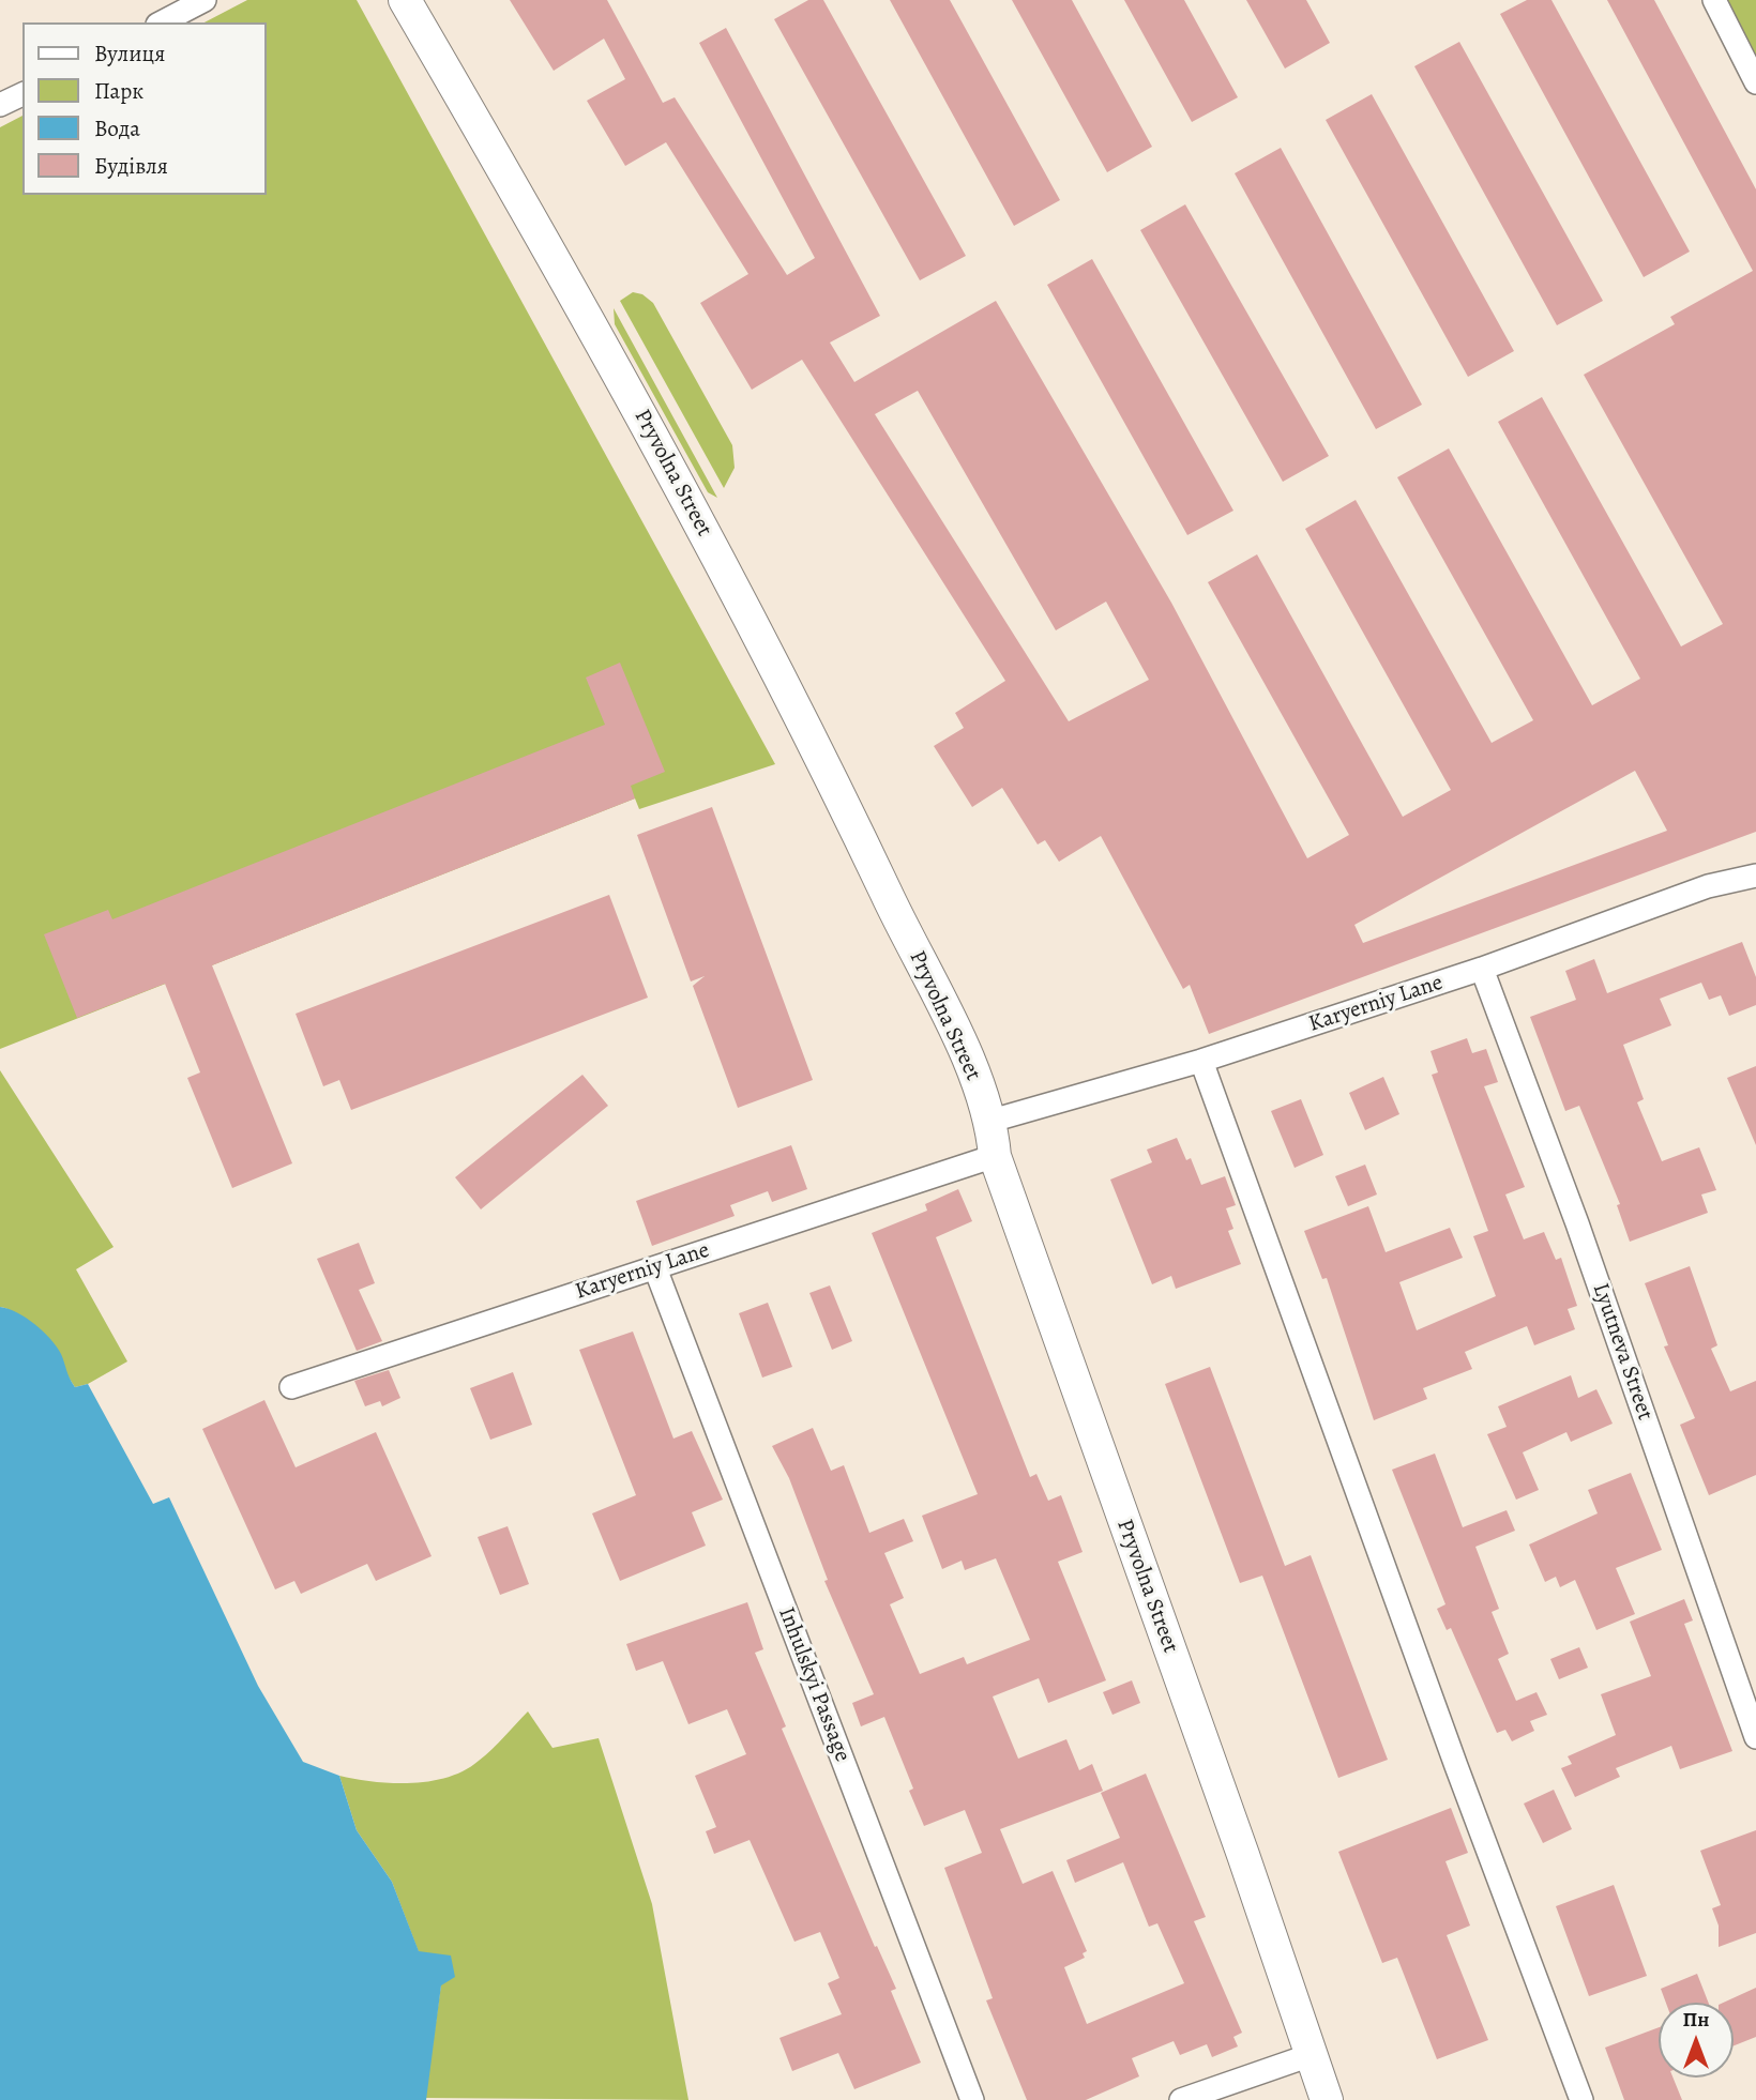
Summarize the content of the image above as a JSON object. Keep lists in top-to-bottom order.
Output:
{
  "streets": {
    "street": [
      "Pryvolna Street",
      "Karyerniy Lane",
      "Lyutneva Street",
      "Inhulskyi Passage"
    ]
  },
  "crossings": [
    ["Pryvolna Street", "Karyerniy Lane"],
    ["Karyerniy Lane", "Lyutneva Street"],
    ["Karyerniy Lane", "Inhulskyi Passage"]
  ],
  "legend": [
    "Вулиця",
    "Парк",
    "Вода",
    "Будівля"
  ],
  "north": "top"
}
